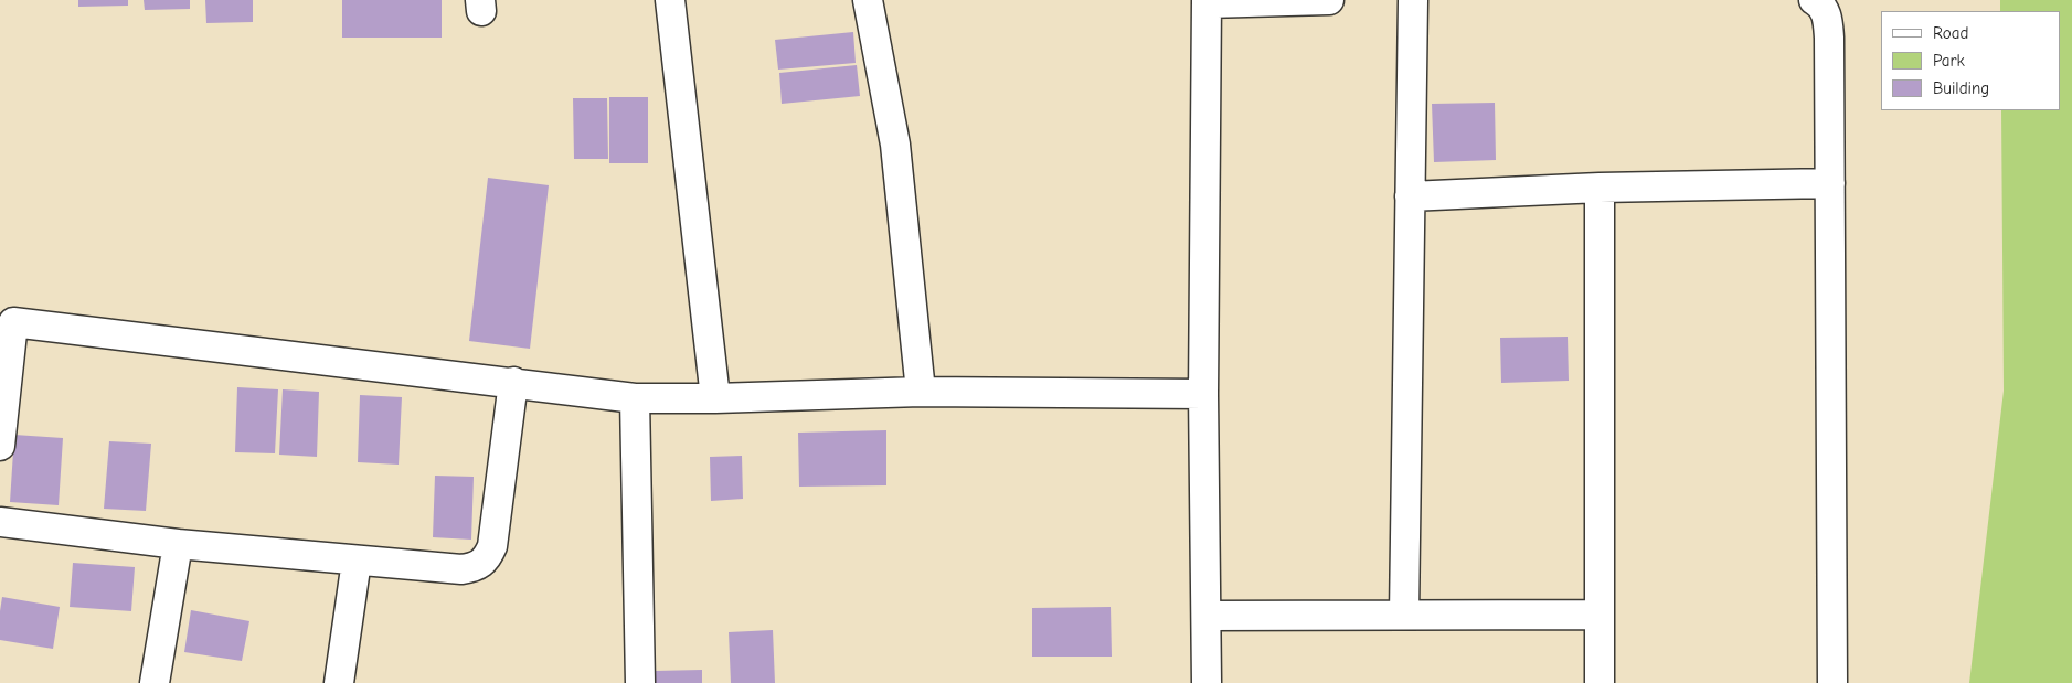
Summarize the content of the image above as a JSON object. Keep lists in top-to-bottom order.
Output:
{
  "legend": ["Road", "Park", "Building"]
}
